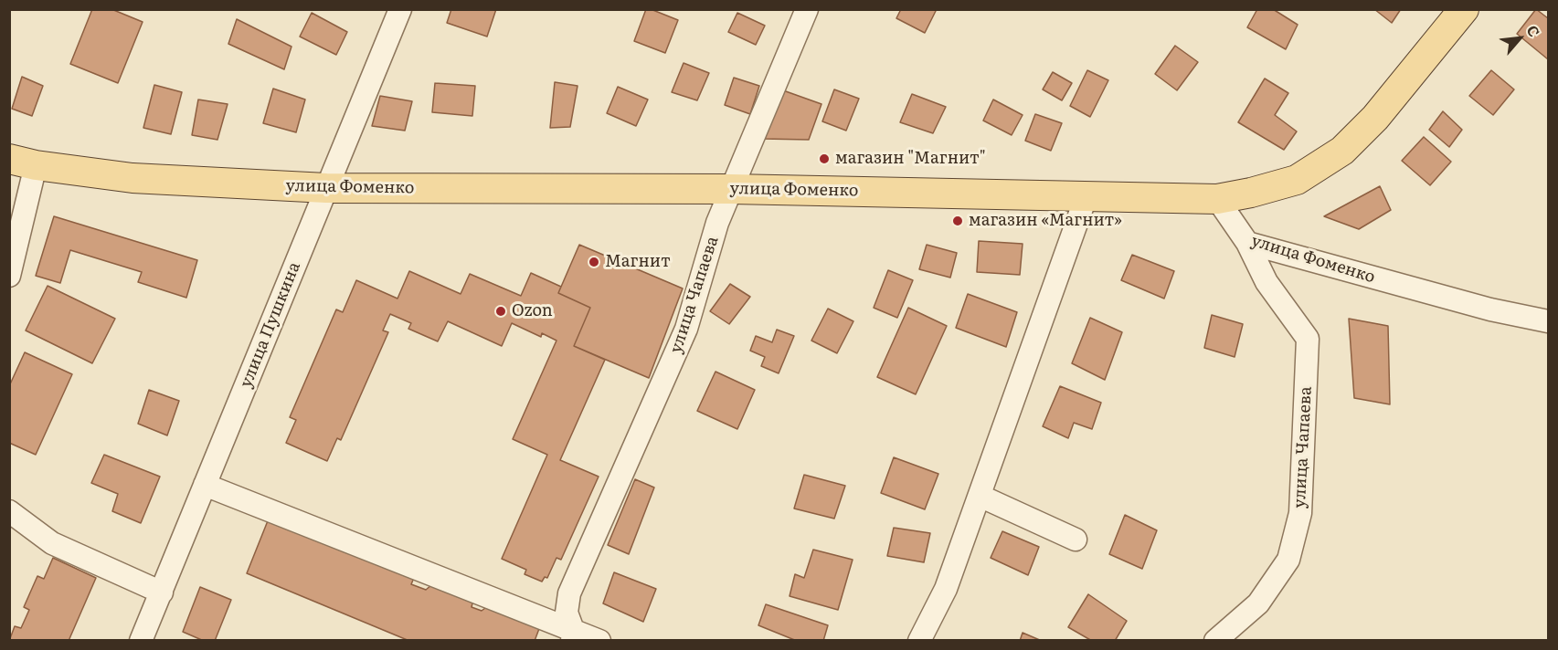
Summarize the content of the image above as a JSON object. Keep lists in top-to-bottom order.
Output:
{
  "streets": {
    "main road": ["улица Фоменко"],
    "street": ["улица Чапаева", "улица Пушкина"]
  },
  "crossings": [
    ["улица Фоменко", "улица Чапаева"],
    ["улица Фоменко", "улица Пушкина"]
  ],
  "places": [
    "магазин \"Магнит\"",
    "магазин «Магнит»",
    "Магнит",
    "Ozon"
  ],
  "north": "top right"
}
